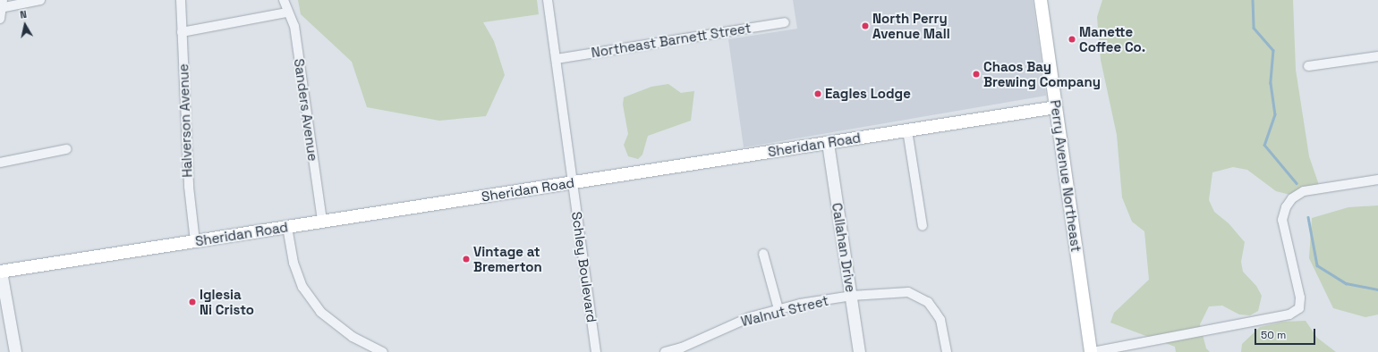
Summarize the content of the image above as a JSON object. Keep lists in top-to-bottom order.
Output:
{
  "streets": {
    "main road": ["Sheridan Road", "Perry Avenue Northeast"],
    "street": [
      "Northeast Barnett Street",
      "Sanders Avenue",
      "Halverson Avenue",
      "Callahan Drive",
      "Schley Boulevard",
      "Walnut Street"
    ]
  },
  "crossings": [
    ["Northeast Barnett Street", "Schley Boulevard"],
    ["Sanders Avenue", "Sheridan Road"],
    ["Halverson Avenue", "Sheridan Road"],
    ["Sheridan Road", "Perry Avenue Northeast"],
    ["Sheridan Road", "Callahan Drive"],
    ["Sheridan Road", "Schley Boulevard"],
    ["Callahan Drive", "Walnut Street"]
  ],
  "places": [
    "North Perry Avenue Mall",
    "Manette Coffee Co.",
    "Chaos Bay Brewing Company",
    "Eagles Lodge",
    "Vintage at Bremerton",
    "Iglesia Ni Cristo"
  ],
  "scale_bar": "50 m",
  "north": "top"
}
